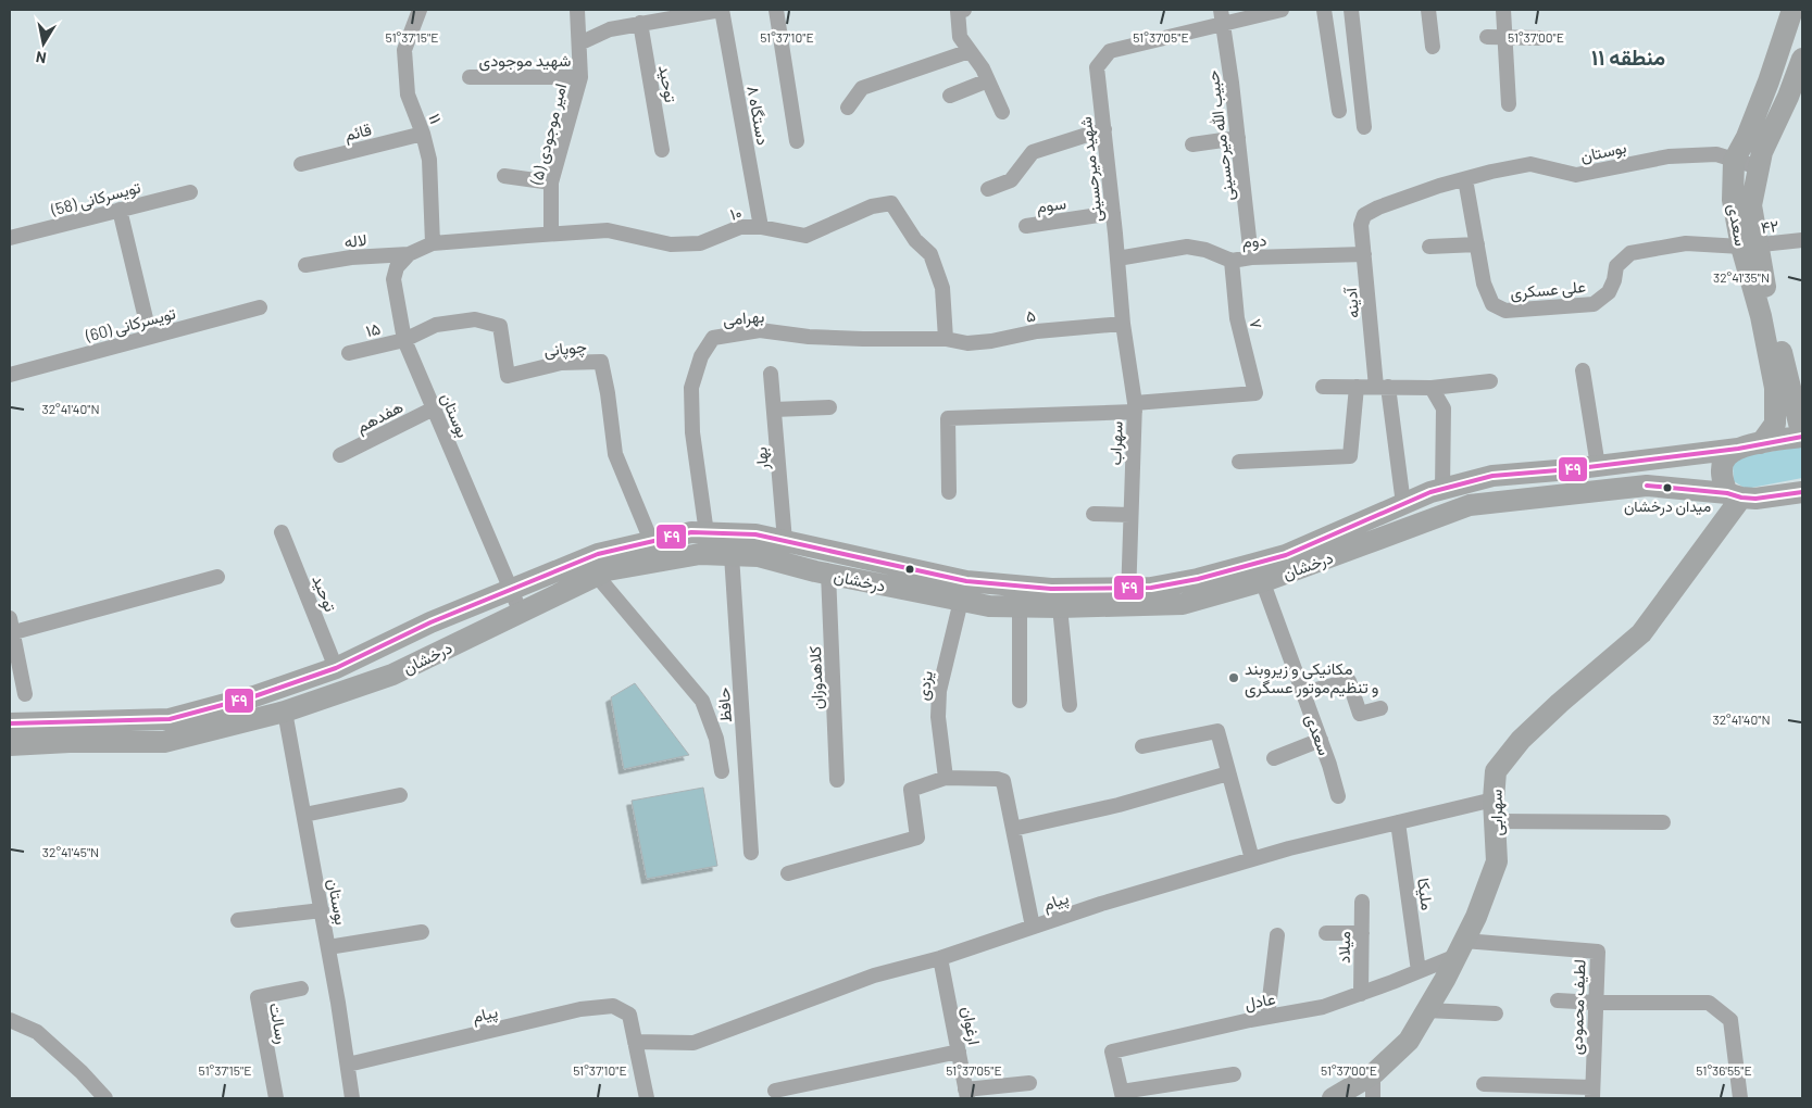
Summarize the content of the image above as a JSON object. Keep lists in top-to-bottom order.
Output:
{
  "streets": {
    "main road": ["سعدی", "درخشان", "سهرابی"],
    "street": [
      "شهید موجودی",
      "توحید",
      "۸ دستگاه",
      "۱۱",
      "قائم",
      "امیر موجودی (۵)",
      "حبیب الله میرحسینی",
      "بوستان",
      "شهید میرحسینی",
      "تویسرکانی (58)",
      "سوم",
      "۱۰",
      "۴۲",
      "لاله",
      "دوم",
      "علی عسکری",
      "آدینه",
      "۵",
      "بهرامی",
      "تویسرکانی (60)",
      "۷",
      "۱۵",
      "چوپانی",
      "هفدهم",
      "سهراب",
      "بهار",
      "کلاهدوزان",
      "یزدی",
      "حافظ",
      "ملیکا",
      "پیام",
      "میلاد",
      "عادل",
      "لطیف محمودی",
      "رسالت",
      "ارغوان"
    ]
  },
  "crossings": [
    ["شهید موجودی", "امیر موجودی (۵)"],
    ["توحید", "درخشان"],
    ["۸ دستگاه", "۱۰"],
    ["۱۱", "قائم"],
    ["۱۱", "۱۰"],
    ["امیر موجودی (۵)", "۱۰"],
    ["حبیب الله میرحسینی", "شهید میرحسینی"],
    ["حبیب الله میرحسینی", "دوم"],
    ["بوستان", "سعدی"],
    ["بوستان", "لاله"],
    ["بوستان", "علی عسکری"],
    ["بوستان", "آدینه"],
    ["بوستان", "۱۵"],
    ["بوستان", "چوپانی"],
    ["بوستان", "هفدهم"],
    ["بوستان", "درخشان"],
    ["بوستان", "پیام"],
    ["شهید میرحسینی", "سوم"],
    ["شهید میرحسینی", "دوم"],
    ["شهید میرحسینی", "۵"],
    ["شهید میرحسینی", "سهراب"],
    ["۱۰", "۵"],
    ["۱۰", "بهرامی"],
    ["سعدی", "۴۲"],
    ["سعدی", "علی عسکری"],
    ["سعدی", "درخشان"],
    ["۴۲", "علی عسکری"],
    ["دوم", "آدینه"],
    ["دوم", "۷"],
    ["آدینه", "درخشان"],
    ["۵", "بهرامی"],
    ["بهرامی", "درخشان"],
    ["۷", "سهراب"],
    ["۱۵", "چوپانی"],
    ["چوپانی", "درخشان"],
    ["سهراب", "درخشان"],
    ["بهار", "درخشان"],
    ["درخشان", "کلاهدوزان"],
    ["درخشان", "یزدی"],
    ["درخشان", "حافظ"],
    ["درخشان", "سهرابی"],
    ["سهرابی", "پیام"],
    ["سهرابی", "عادل"],
    ["سهرابی", "لطیف محمودی"],
    ["ملیکا", "پیام"],
    ["ملیکا", "عادل"],
    ["پیام", "ارغوان"],
    ["میلاد", "عادل"],
    ["عادل", "لطیف محمودی"]
  ],
  "districts": ["منطقه ۱۱"],
  "places": ["میدان درخشان", "مکانیکی و زیروبند و تنظیم‌موتور عسگری"],
  "lines": ["transit line ۴۹"],
  "north": "bottom",
  "coordinates": [
    "51°37'15\"E",
    "51°37'10\"E",
    "51°37'05\"E",
    "51°37'00\"E",
    "32°41'35\"N",
    "32°41'40\"N",
    "32°41'45\"N",
    "51°36'55\"E"
  ]
}
